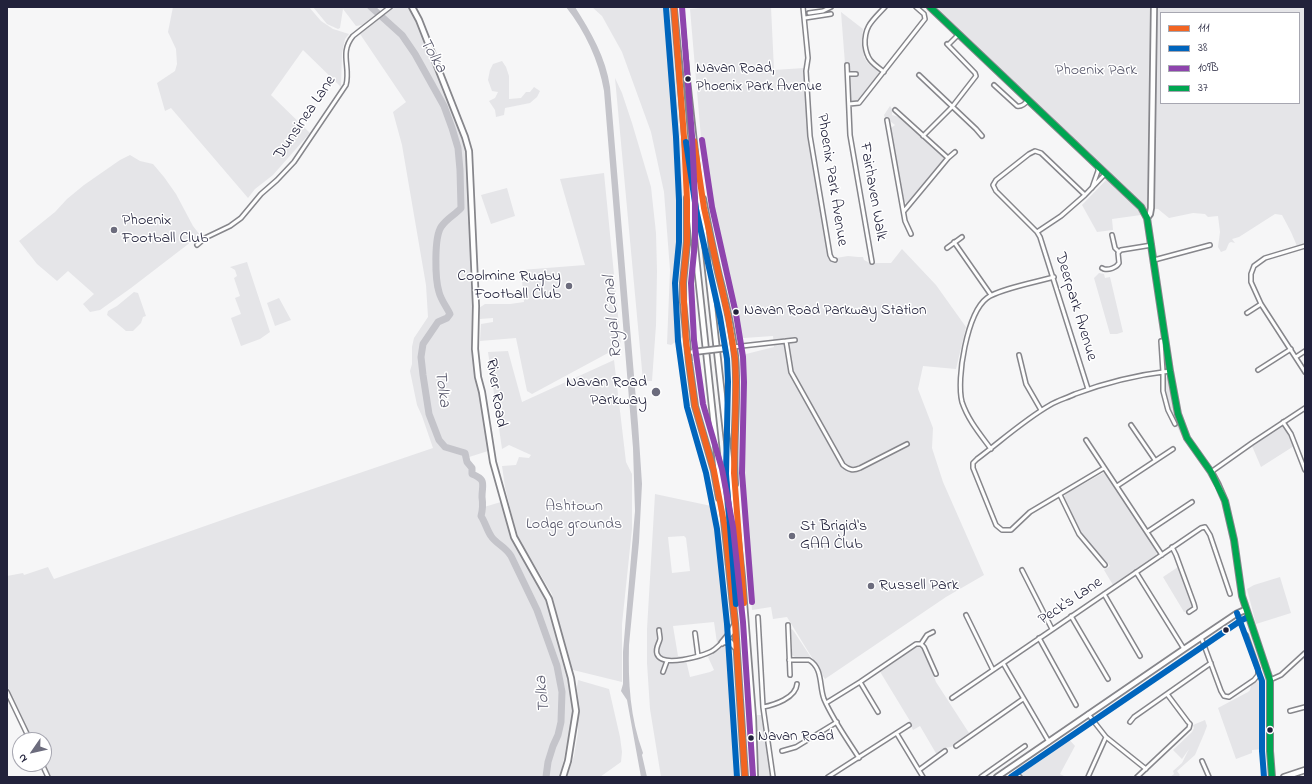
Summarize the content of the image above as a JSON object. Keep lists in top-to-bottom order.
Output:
{
  "streets": {
    "main road": ["River Road"],
    "street": [
      "Dunsinea Lane",
      "Phoenix Park Avenue",
      "Fairhaven Walk",
      "Deerpark Avenue",
      "Peck's Lane"
    ]
  },
  "water": ["Tolka", "Royal Canal"],
  "parks": ["Phoenix Park", "Ashtown Lodge grounds"],
  "places": [
    "Navan Road, Phoenix Park Avenue",
    "Phoenix Football Club",
    "Coolmine Rugby Football Club",
    "Navan Road Parkway Station",
    "Navan Road Parkway",
    "St Brigid's GAA Club",
    "Russell Park",
    "Navan Road"
  ],
  "lines": [
    "transit line 111",
    "transit line 109B",
    "transit line 37",
    "transit line 38"
  ],
  "legend": [
    "111",
    "38",
    "109B",
    "37"
  ],
  "north": "bottom left"
}
